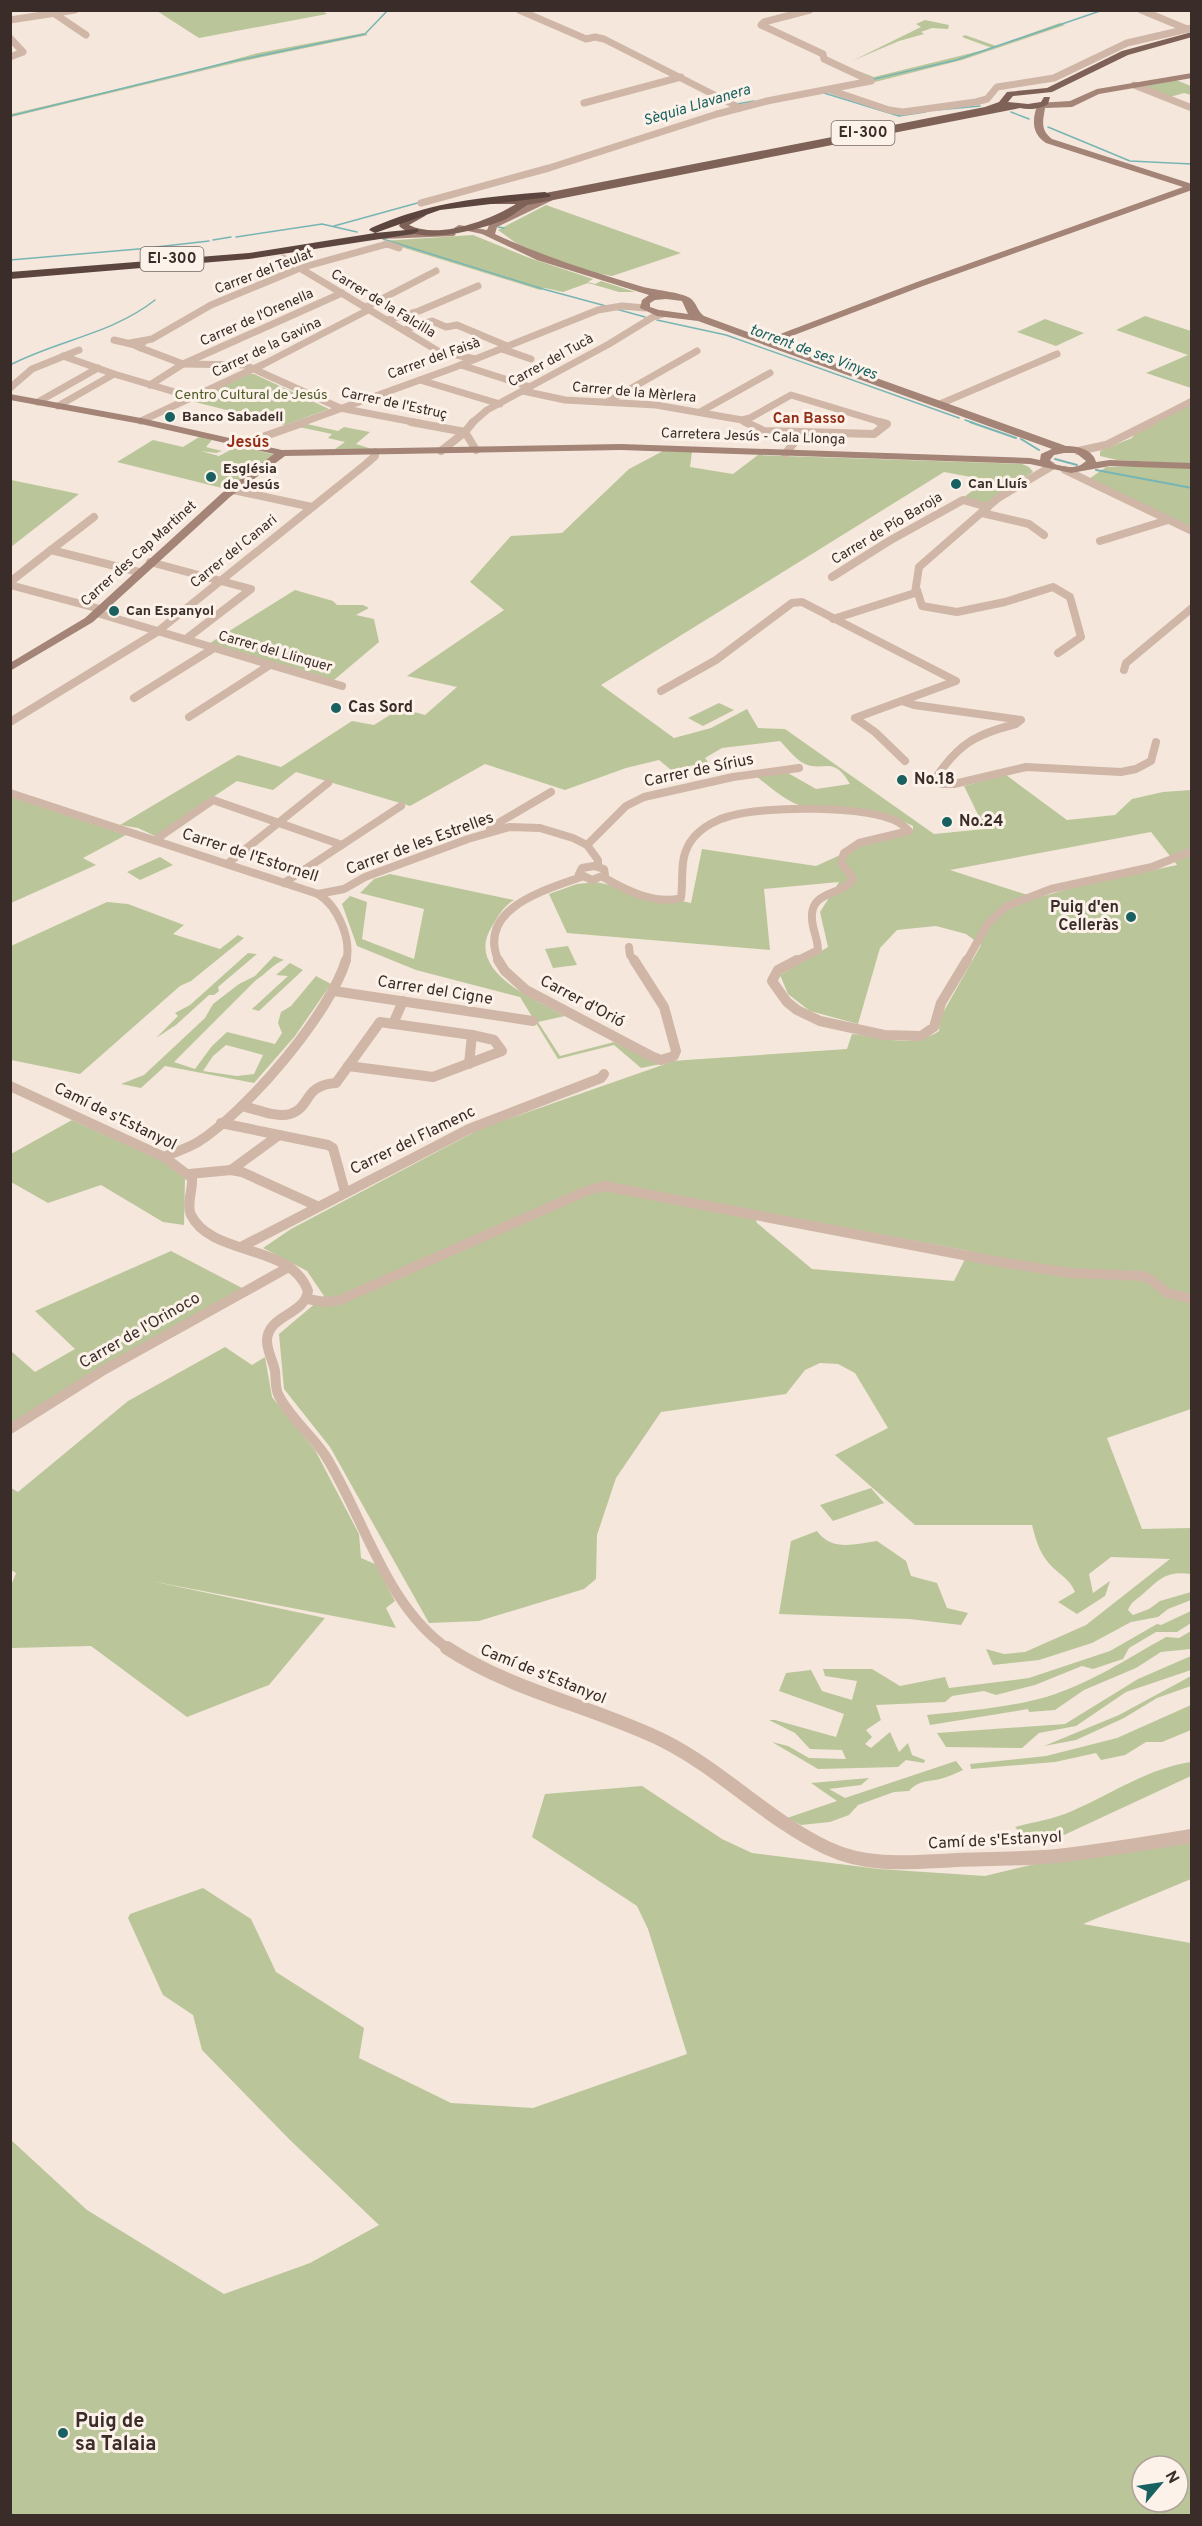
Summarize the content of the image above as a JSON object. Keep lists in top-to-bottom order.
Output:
{
  "streets": {
    "highway": ["EI-300"],
    "street": [
      "Carrer del Teulat",
      "Carrer de la Falcilla",
      "Carrer de l'Orenella",
      "Carrer de la Gavina",
      "Carrer del Faisà",
      "Carrer del Tucà",
      "Carrer de la Mèrlera",
      "Carrer de l'Estruç",
      "Carretera Jesús - Cala Llonga",
      "Carrer de Pío Baroja",
      "Carrer del Canari",
      "Carrer des Cap Martinet",
      "Carrer del Llinquer",
      "Carrer de Sírius",
      "Carrer de les Estrelles",
      "Carrer de l'Estornell",
      "Carrer del Cigne",
      "Carrer d'Orió",
      "Camí de s'Estanyol",
      "Carrer del Flamenc",
      "Carrer de l'Orinoco"
    ]
  },
  "crossings": [
    ["Carrer del Teulat", "Carrer de la Falcilla"],
    ["Carrer de la Falcilla", "Carrer de l'Orenella"],
    ["Carrer de la Falcilla", "Carrer de la Gavina"],
    ["Carrer de la Falcilla", "Carrer del Faisà"],
    ["Carrer de la Gavina", "Carrer de l'Estruç"],
    ["Carrer de la Gavina", "Carretera Jesús - Cala Llonga"],
    ["Carrer del Faisà", "Carrer del Tucà"],
    ["Carrer del Faisà", "Carrer de la Mèrlera"],
    ["Carrer del Faisà", "Carrer de l'Estruç"],
    ["Carrer del Faisà", "Carretera Jesús - Cala Llonga"],
    ["Carrer del Tucà", "Carrer de la Mèrlera"],
    ["Carrer del Tucà", "Carrer de l'Estruç"],
    ["Carrer del Tucà", "Carretera Jesús - Cala Llonga"],
    ["Carretera Jesús - Cala Llonga", "Carrer del Canari"],
    ["Carretera Jesús - Cala Llonga", "Carrer des Cap Martinet"],
    ["Carrer del Canari", "Carrer del Llinquer"],
    ["Carrer des Cap Martinet", "Carrer del Llinquer"],
    ["Carrer de Sírius", "Carrer de les Estrelles"],
    ["Carrer de les Estrelles", "Carrer de l'Estornell"],
    ["Carrer de l'Estornell", "Carrer del Cigne"],
    ["Carrer de l'Estornell", "Camí de s'Estanyol"]
  ],
  "districts": ["Can Basso", "Jesús"],
  "water": ["Sèquia Llavanera", "torrent de ses Vinyes"],
  "parks": ["Centro Cultural de Jesús"],
  "places": [
    "Banco Sabadell",
    "Església de Jesús",
    "Can Lluís",
    "Can Espanyol",
    "Cas Sord",
    "No.18",
    "No.24",
    "Puig d'en Celleràs",
    "Puig de sa Talaia"
  ],
  "north": "top right"
}
